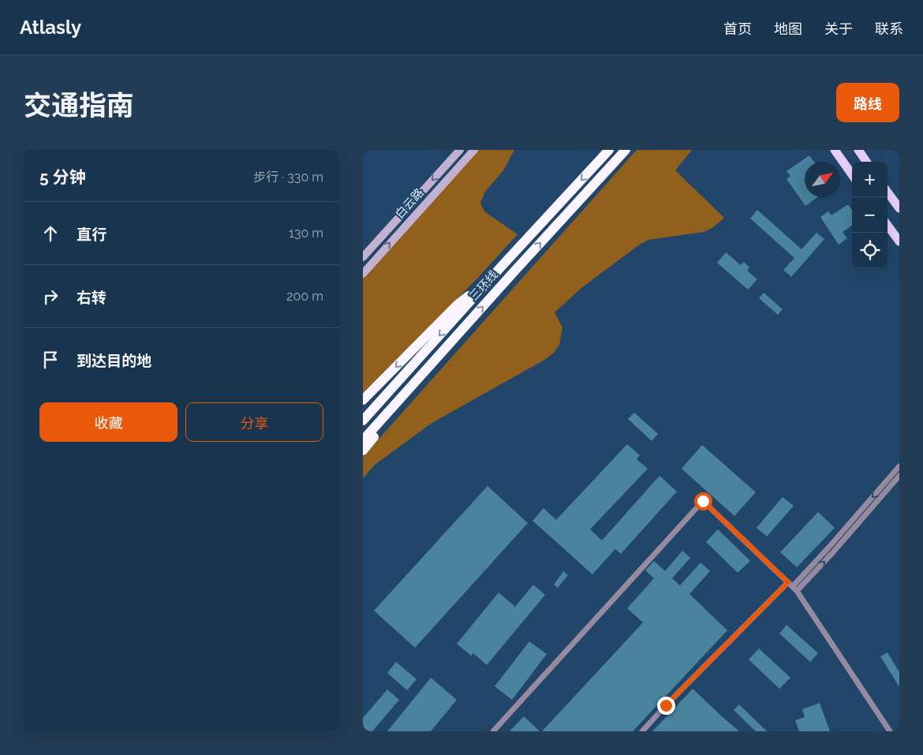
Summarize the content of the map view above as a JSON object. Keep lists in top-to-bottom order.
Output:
{
  "streets": {
    "highway": ["三环线"],
    "street": ["白云路"]
  },
  "north": "top right",
  "page": {
    "header": "Atlasly",
    "nav": [
      "首页",
      "地图",
      "关于",
      "联系"
    ],
    "title": "交通指南",
    "buttons": [
      "路线",
      ["收藏", "分享"]
    ],
    "heading": ["5 分钟", "步行 · 330 m"],
    "map_buttons": ["+", "−"],
    "list": [
      ["直行", "130 m"],
      ["右转", "200 m"],
      "到达目的地"
    ]
  }
}
